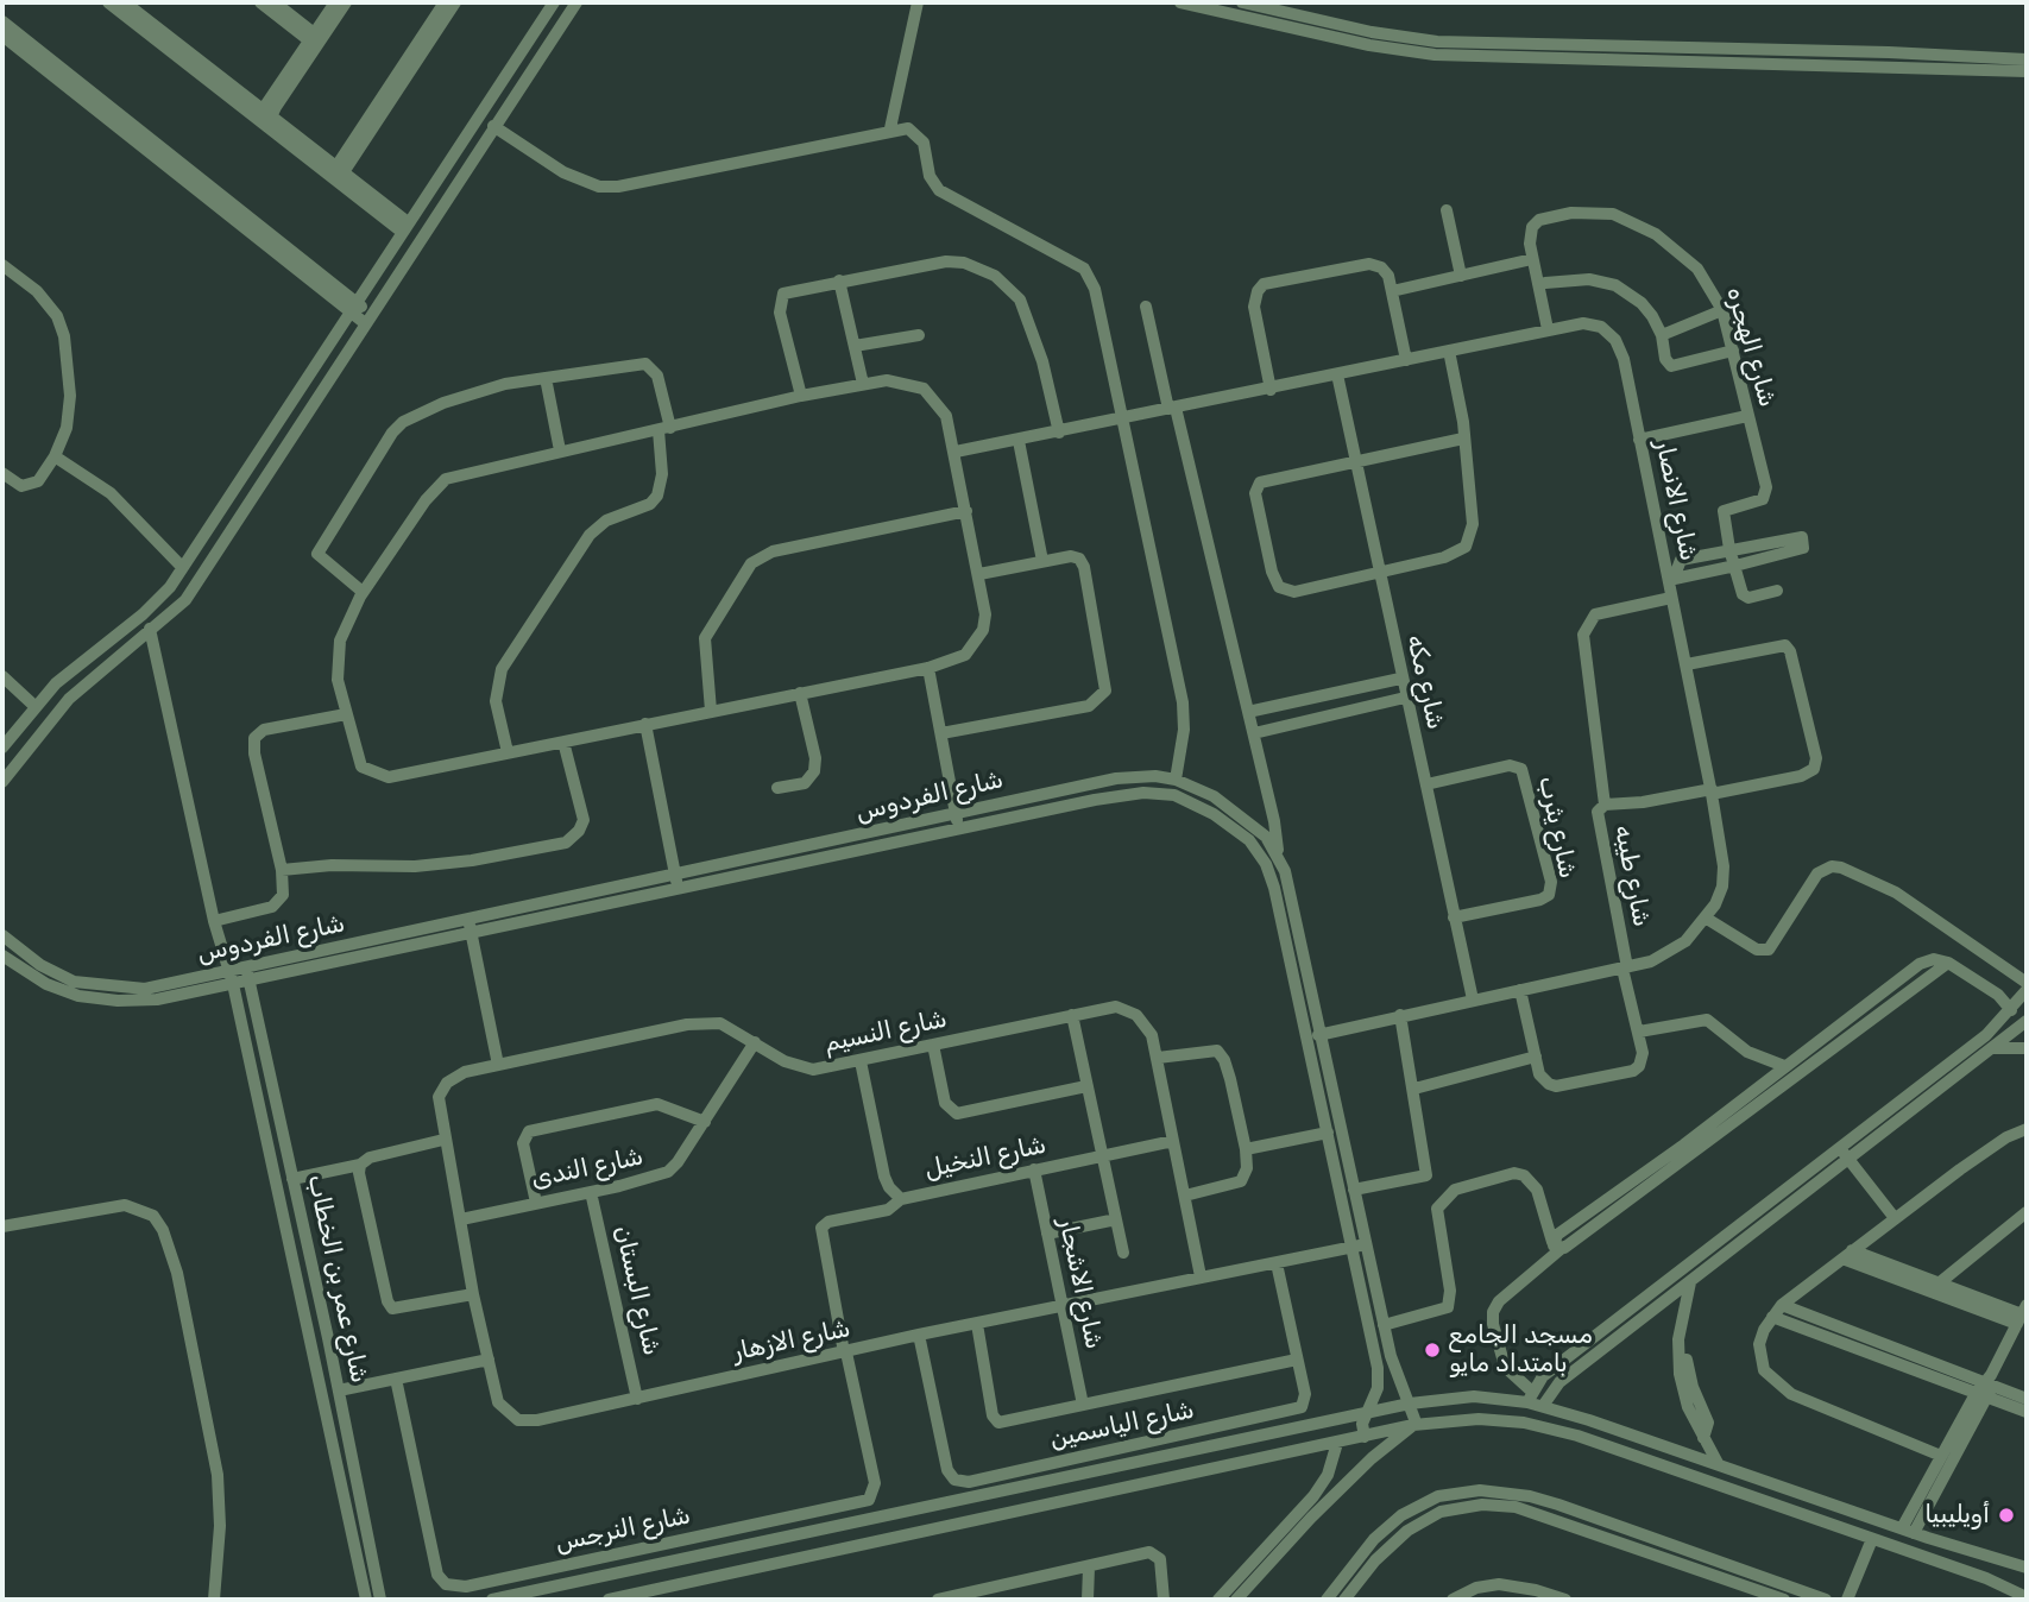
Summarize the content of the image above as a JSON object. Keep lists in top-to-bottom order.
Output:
{
  "streets": {
    "street": [
      "شارع الهجره",
      "شارع الانصار",
      "شارع مكه",
      "شارع الفردوس",
      "شارع يثرب",
      "شارع طيبه",
      "شارع النسيم",
      "شارع النخيل",
      "شارع الندى",
      "شارع عمر بن الخطاب",
      "شارع الاشجار",
      "شارع البستان",
      "شارع الازهار",
      "شارع الياسمين",
      "شارع النرجس"
    ]
  },
  "crossings": [
    ["شارع الهجره", "شارع الانصار"],
    ["شارع الانصار", "شارع مكه"],
    ["شارع الانصار", "شارع الفردوس"],
    ["شارع الانصار", "شارع طيبه"],
    ["شارع مكه", "شارع يثرب"],
    ["شارع الفردوس", "شارع عمر بن الخطاب"],
    ["شارع الفردوس", "شارع الازهار"],
    ["شارع النسيم", "شارع النخيل"],
    ["شارع النسيم", "شارع الندى"],
    ["شارع النسيم", "شارع الازهار"],
    ["شارع النخيل", "شارع الاشجار"],
    ["شارع الندى", "شارع البستان"],
    ["شارع الندى", "شارع الازهار"],
    ["شارع الاشجار", "شارع الازهار"],
    ["شارع البستان", "شارع الازهار"],
    ["شارع الازهار", "شارع الياسمين"],
    ["شارع الازهار", "شارع النرجس"]
  ],
  "places": ["مسجد الجامع بامتداد مايو", "أويليبيا"]
}
